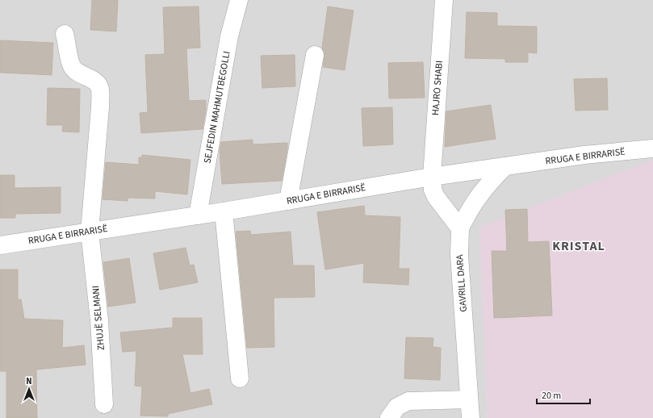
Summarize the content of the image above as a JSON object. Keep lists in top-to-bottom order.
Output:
{
  "streets": {
    "street": [
      "HAJRO SHABI",
      "SEJFEDIN MAHMUTBEGOLLI",
      "RRUGA E BIRRARISË",
      "GAVRILL DARA",
      "ZHUJË SELMANI"
    ]
  },
  "crossings": [
    ["HAJRO SHABI", "RRUGA E BIRRARISË"],
    ["SEJFEDIN MAHMUTBEGOLLI", "RRUGA E BIRRARISË"],
    ["RRUGA E BIRRARISË", "ZHUJË SELMANI"]
  ],
  "districts": ["KRISTAL"],
  "scale_bar": "20 m",
  "north": "top"
}
